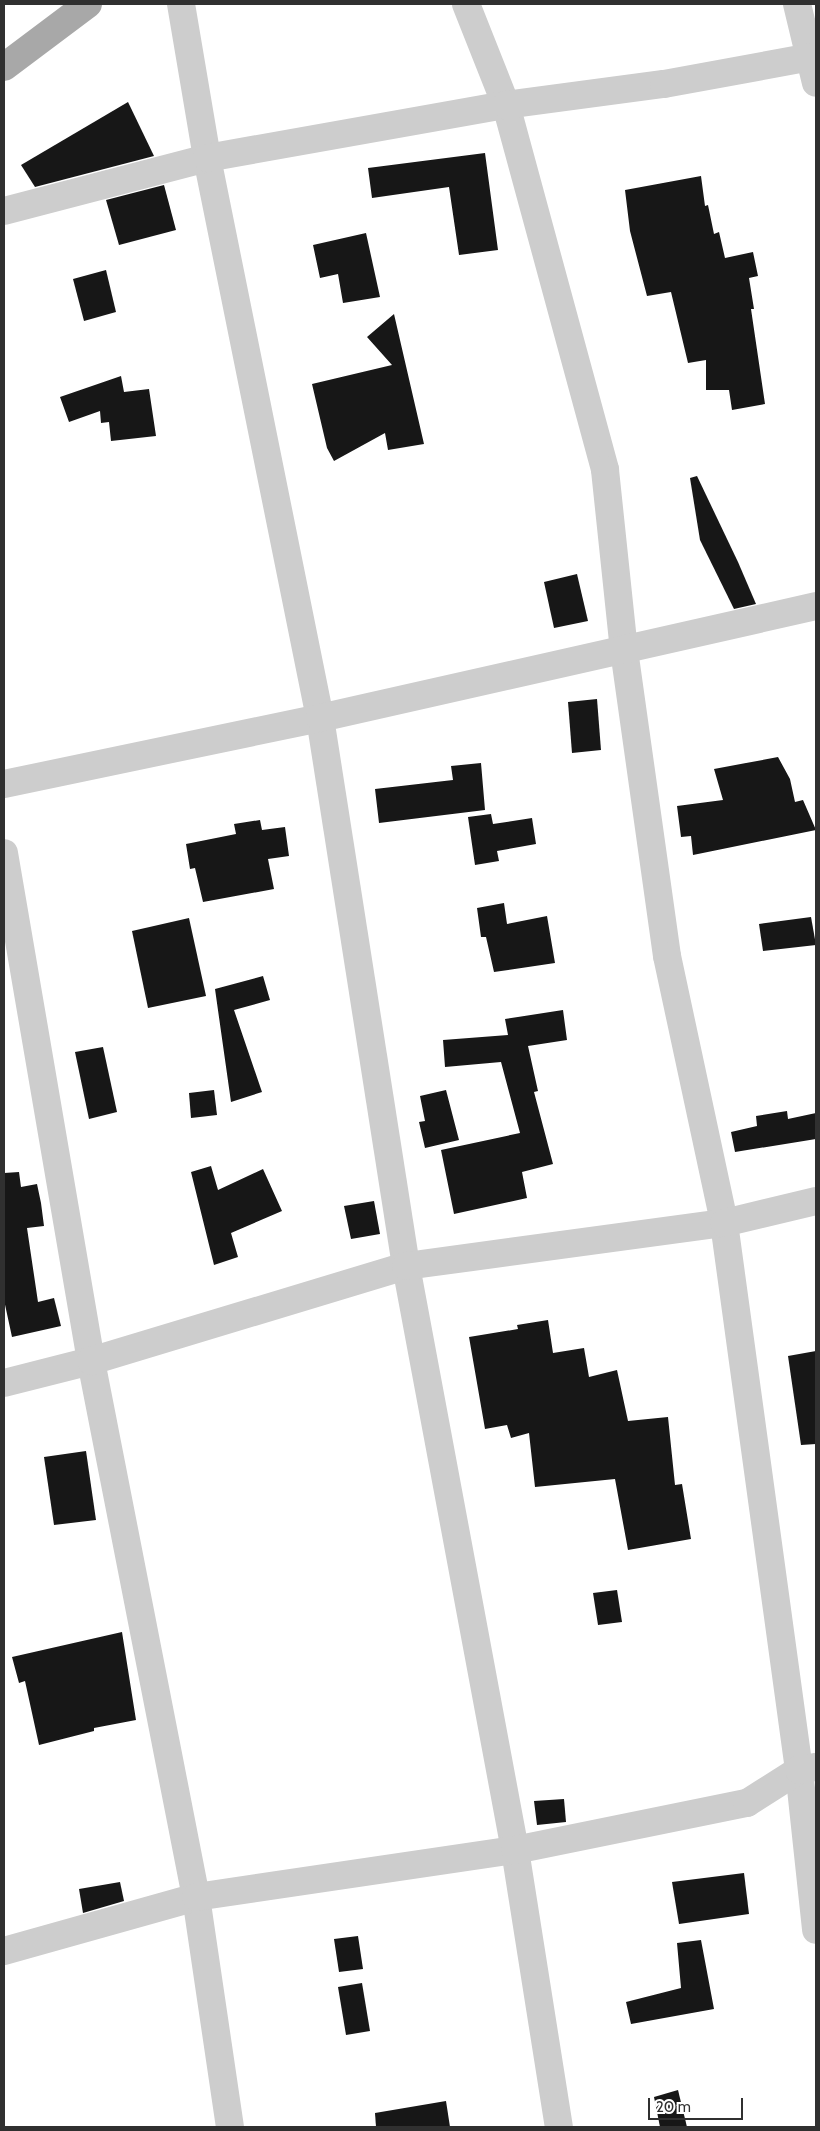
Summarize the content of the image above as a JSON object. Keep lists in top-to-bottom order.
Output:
{
  "scale_bar": "20 m"
}
